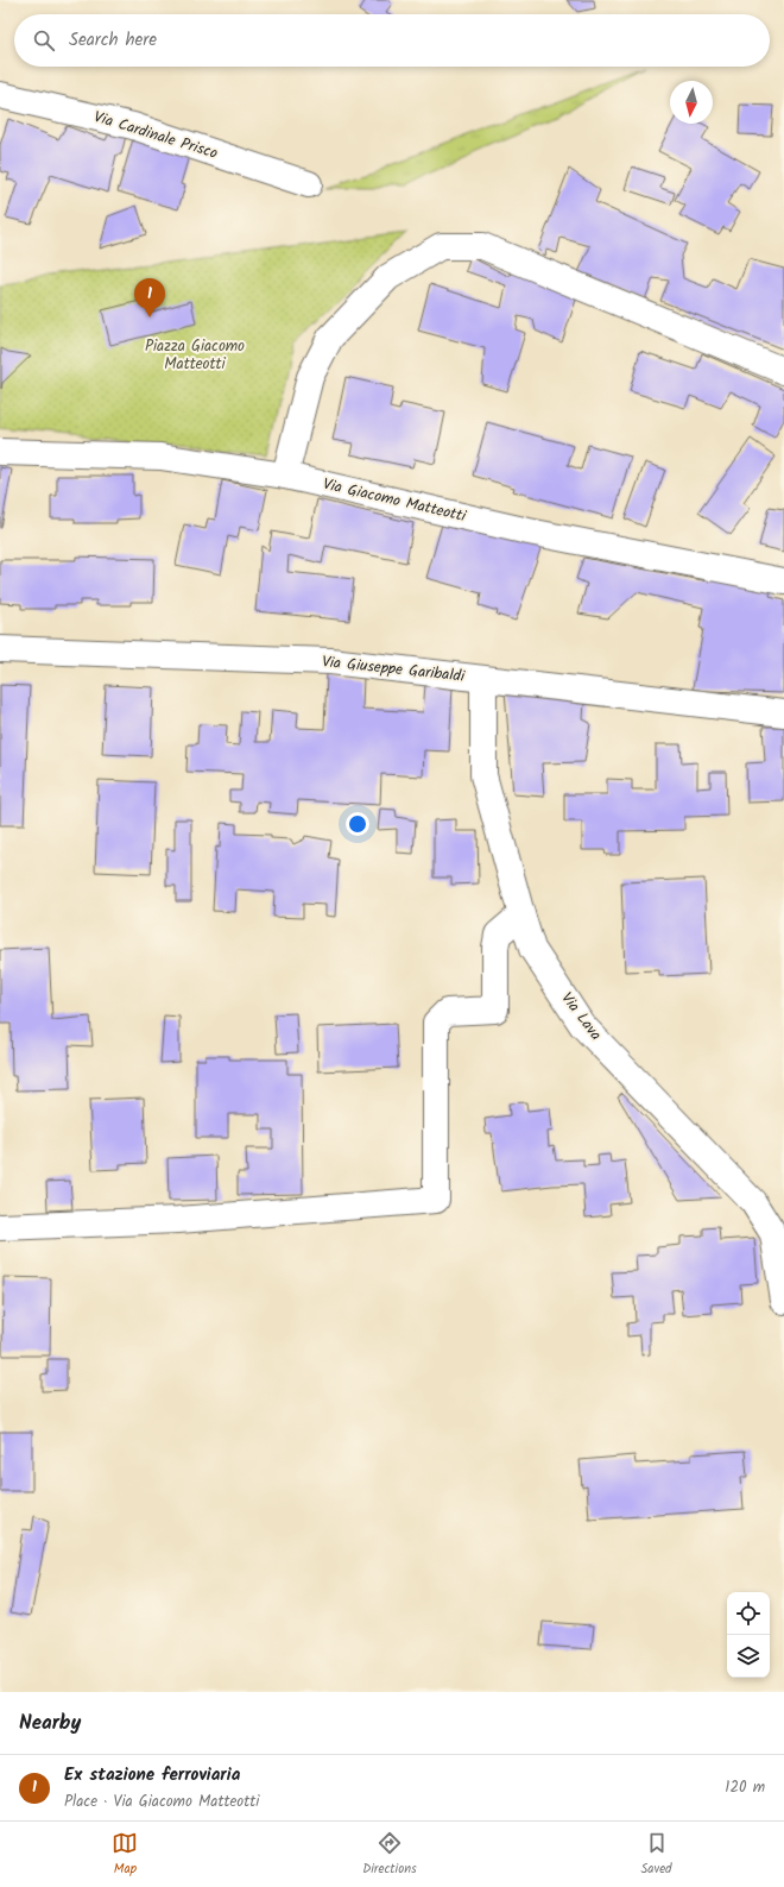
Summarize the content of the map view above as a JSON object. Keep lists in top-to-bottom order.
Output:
{
  "streets": {
    "street": [
      "Via Cardinale Prisco",
      "Via Giacomo Matteotti",
      "Via Giuseppe Garibaldi",
      "Via Lava"
    ]
  },
  "crossings": [
    ["Via Giuseppe Garibaldi", "Via Lava"]
  ],
  "parks": ["Piazza Giacomo Matteotti"],
  "north": "bottom",
  "page": {
    "search": "Search here",
    "pins": "1",
    "heading": "Nearby",
    "list": [
      {
        "mark": "1",
        "name": "Ex stazione ferroviaria",
        "note": "Place · Via Giacomo Matteotti",
        "value": "120 m"
      }
    ],
    "nav": ["Map", "Directions", "Saved"]
  }
}
